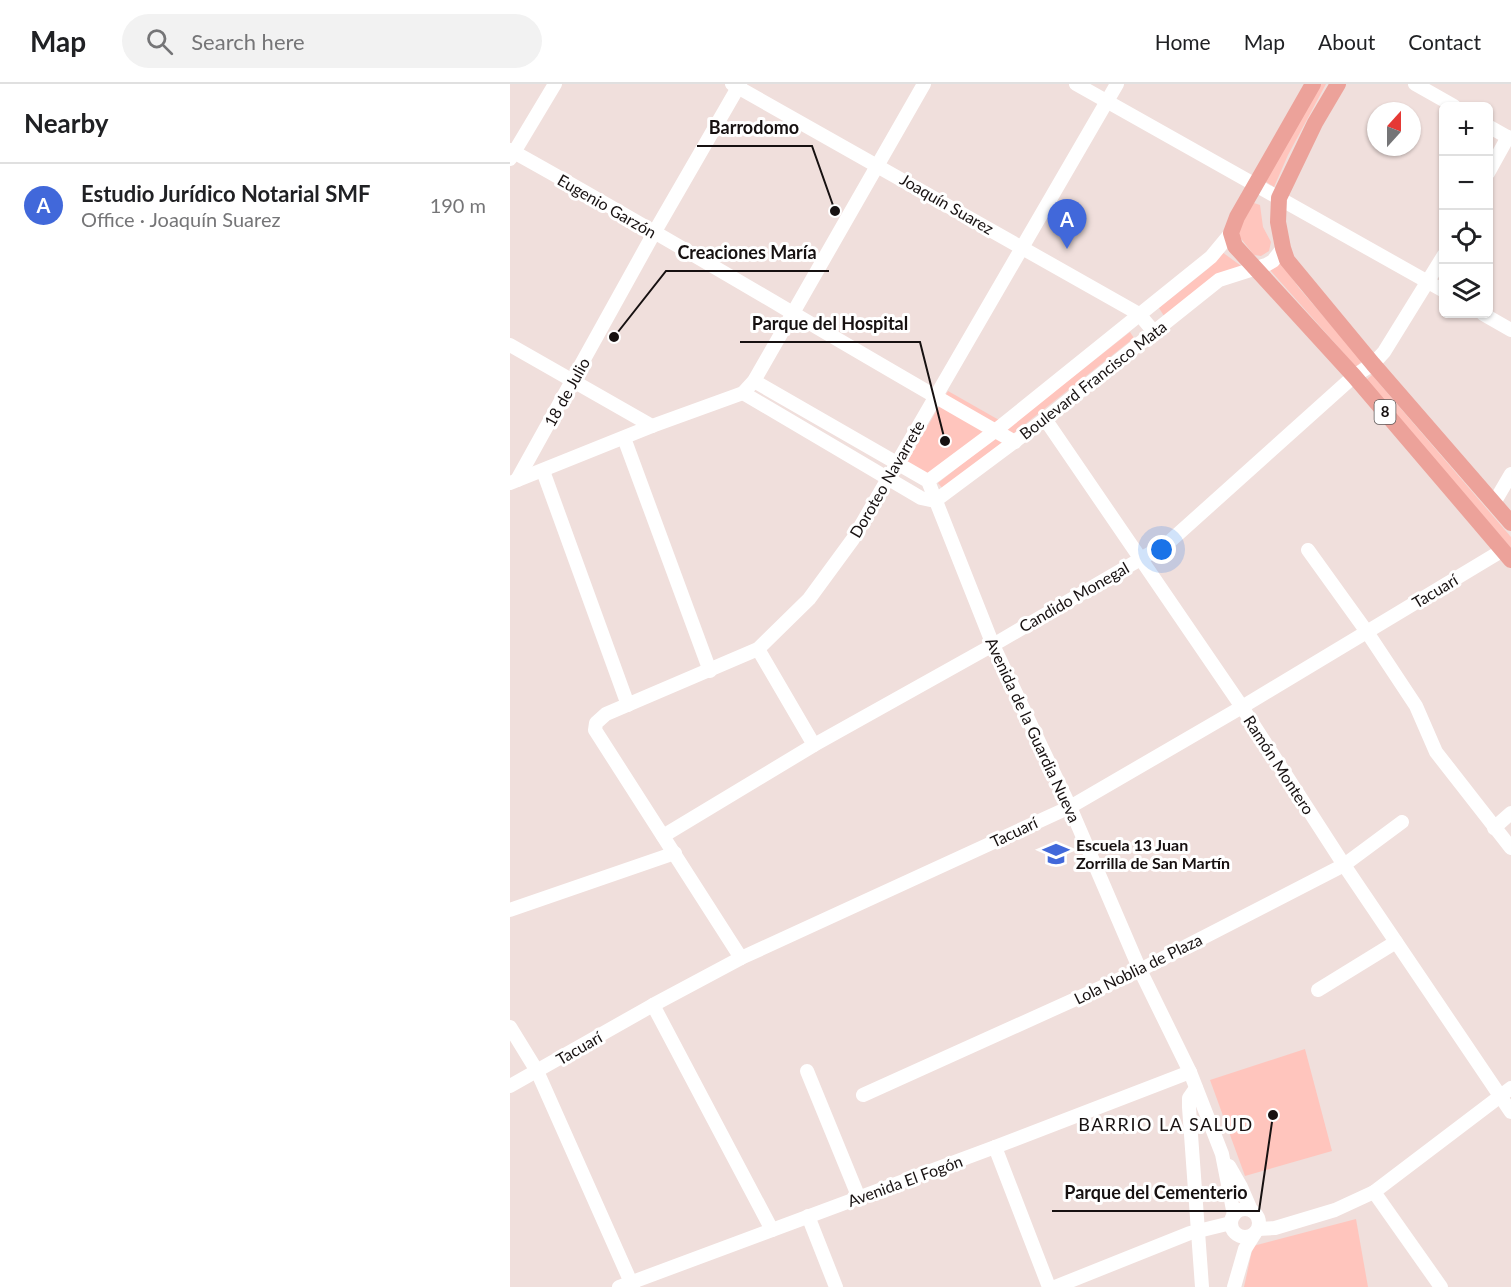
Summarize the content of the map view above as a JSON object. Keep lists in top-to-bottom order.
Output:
{
  "streets": {
    "main road": ["Boulevard Francisco Mata", "8"],
    "street": [
      "Joaquín Suarez",
      "Eugenio Garzón",
      "18 de Julio",
      "Doroteo Navarrete",
      "Tacuarí",
      "Candido Monegal",
      "Avenida de la Guardia Nueva",
      "Ramón Montero",
      "Lola Noblia de Plaza",
      "Avenida El Fogón"
    ]
  },
  "crossings": [
    ["Joaquín Suarez", "Boulevard Francisco Mata"],
    ["Joaquín Suarez", "18 de Julio"],
    ["Joaquín Suarez", "Doroteo Navarrete"],
    ["Eugenio Garzón", "Boulevard Francisco Mata"],
    ["Eugenio Garzón", "18 de Julio"],
    ["Eugenio Garzón", "Doroteo Navarrete"],
    ["Boulevard Francisco Mata", "8"],
    ["Boulevard Francisco Mata", "Avenida de la Guardia Nueva"],
    ["Boulevard Francisco Mata", "Ramón Montero"],
    ["8", "Tacuarí"],
    ["8", "Candido Monegal"],
    ["Doroteo Navarrete", "Candido Monegal"],
    ["Tacuarí", "Avenida de la Guardia Nueva"],
    ["Tacuarí", "Ramón Montero"],
    ["Candido Monegal", "Avenida de la Guardia Nueva"],
    ["Candido Monegal", "Ramón Montero"],
    ["Avenida de la Guardia Nueva", "Lola Noblia de Plaza"],
    ["Avenida de la Guardia Nueva", "Avenida El Fogón"],
    ["Ramón Montero", "Lola Noblia de Plaza"]
  ],
  "districts": ["BARRIO LA SALUD"],
  "places": {
    "other": [
      "Barrodomo",
      "Creaciones María",
      "Parque del Hospital",
      "Parque del Cementerio"
    ],
    "school or university": ["Escuela 13 Juan Zorrilla de San Martín"]
  },
  "north": "top",
  "page": {
    "header": "Map",
    "search": "Search here",
    "nav": [
      "Home",
      "Map",
      "About",
      "Contact"
    ],
    "heading": "Nearby",
    "map_buttons": ["+", "−"],
    "list": [
      {
        "mark": "A",
        "name": "Estudio Jurídico Notarial SMF",
        "note": "Office · Joaquín Suarez",
        "value": "190 m"
      }
    ],
    "pins": "A"
  }
}
